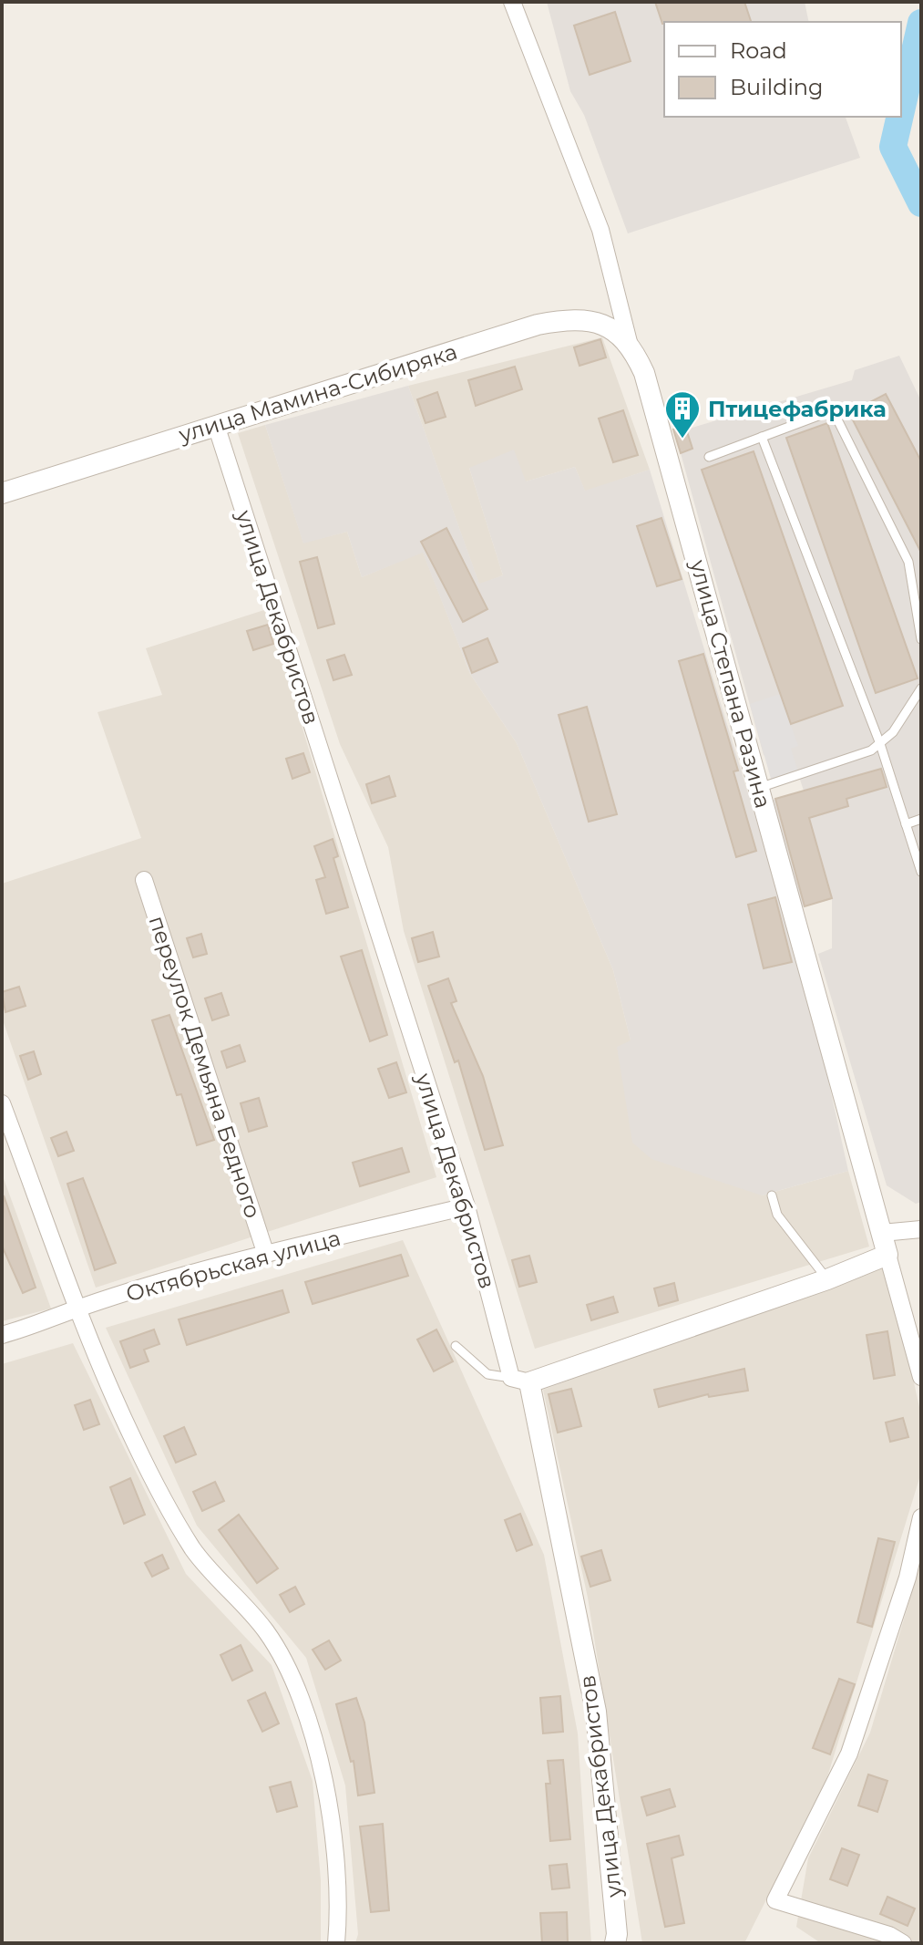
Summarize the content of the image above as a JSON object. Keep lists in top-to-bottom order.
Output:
{
  "streets": {
    "street": [
      "улица Мамина-Сибиряка",
      "улица Декабристов",
      "улица Степана Разина",
      "переулок Демьяна Бедного",
      "Октябрьская улица"
    ]
  },
  "crossings": [
    ["улица Мамина-Сибиряка", "улица Декабристов"],
    ["улица Мамина-Сибиряка", "улица Степана Разина"],
    ["улица Декабристов", "Октябрьская улица"],
    ["переулок Демьяна Бедного", "Октябрьская улица"]
  ],
  "places": {
    "building": ["Птицефабрика"]
  },
  "legend": ["Road", "Building"]
}
